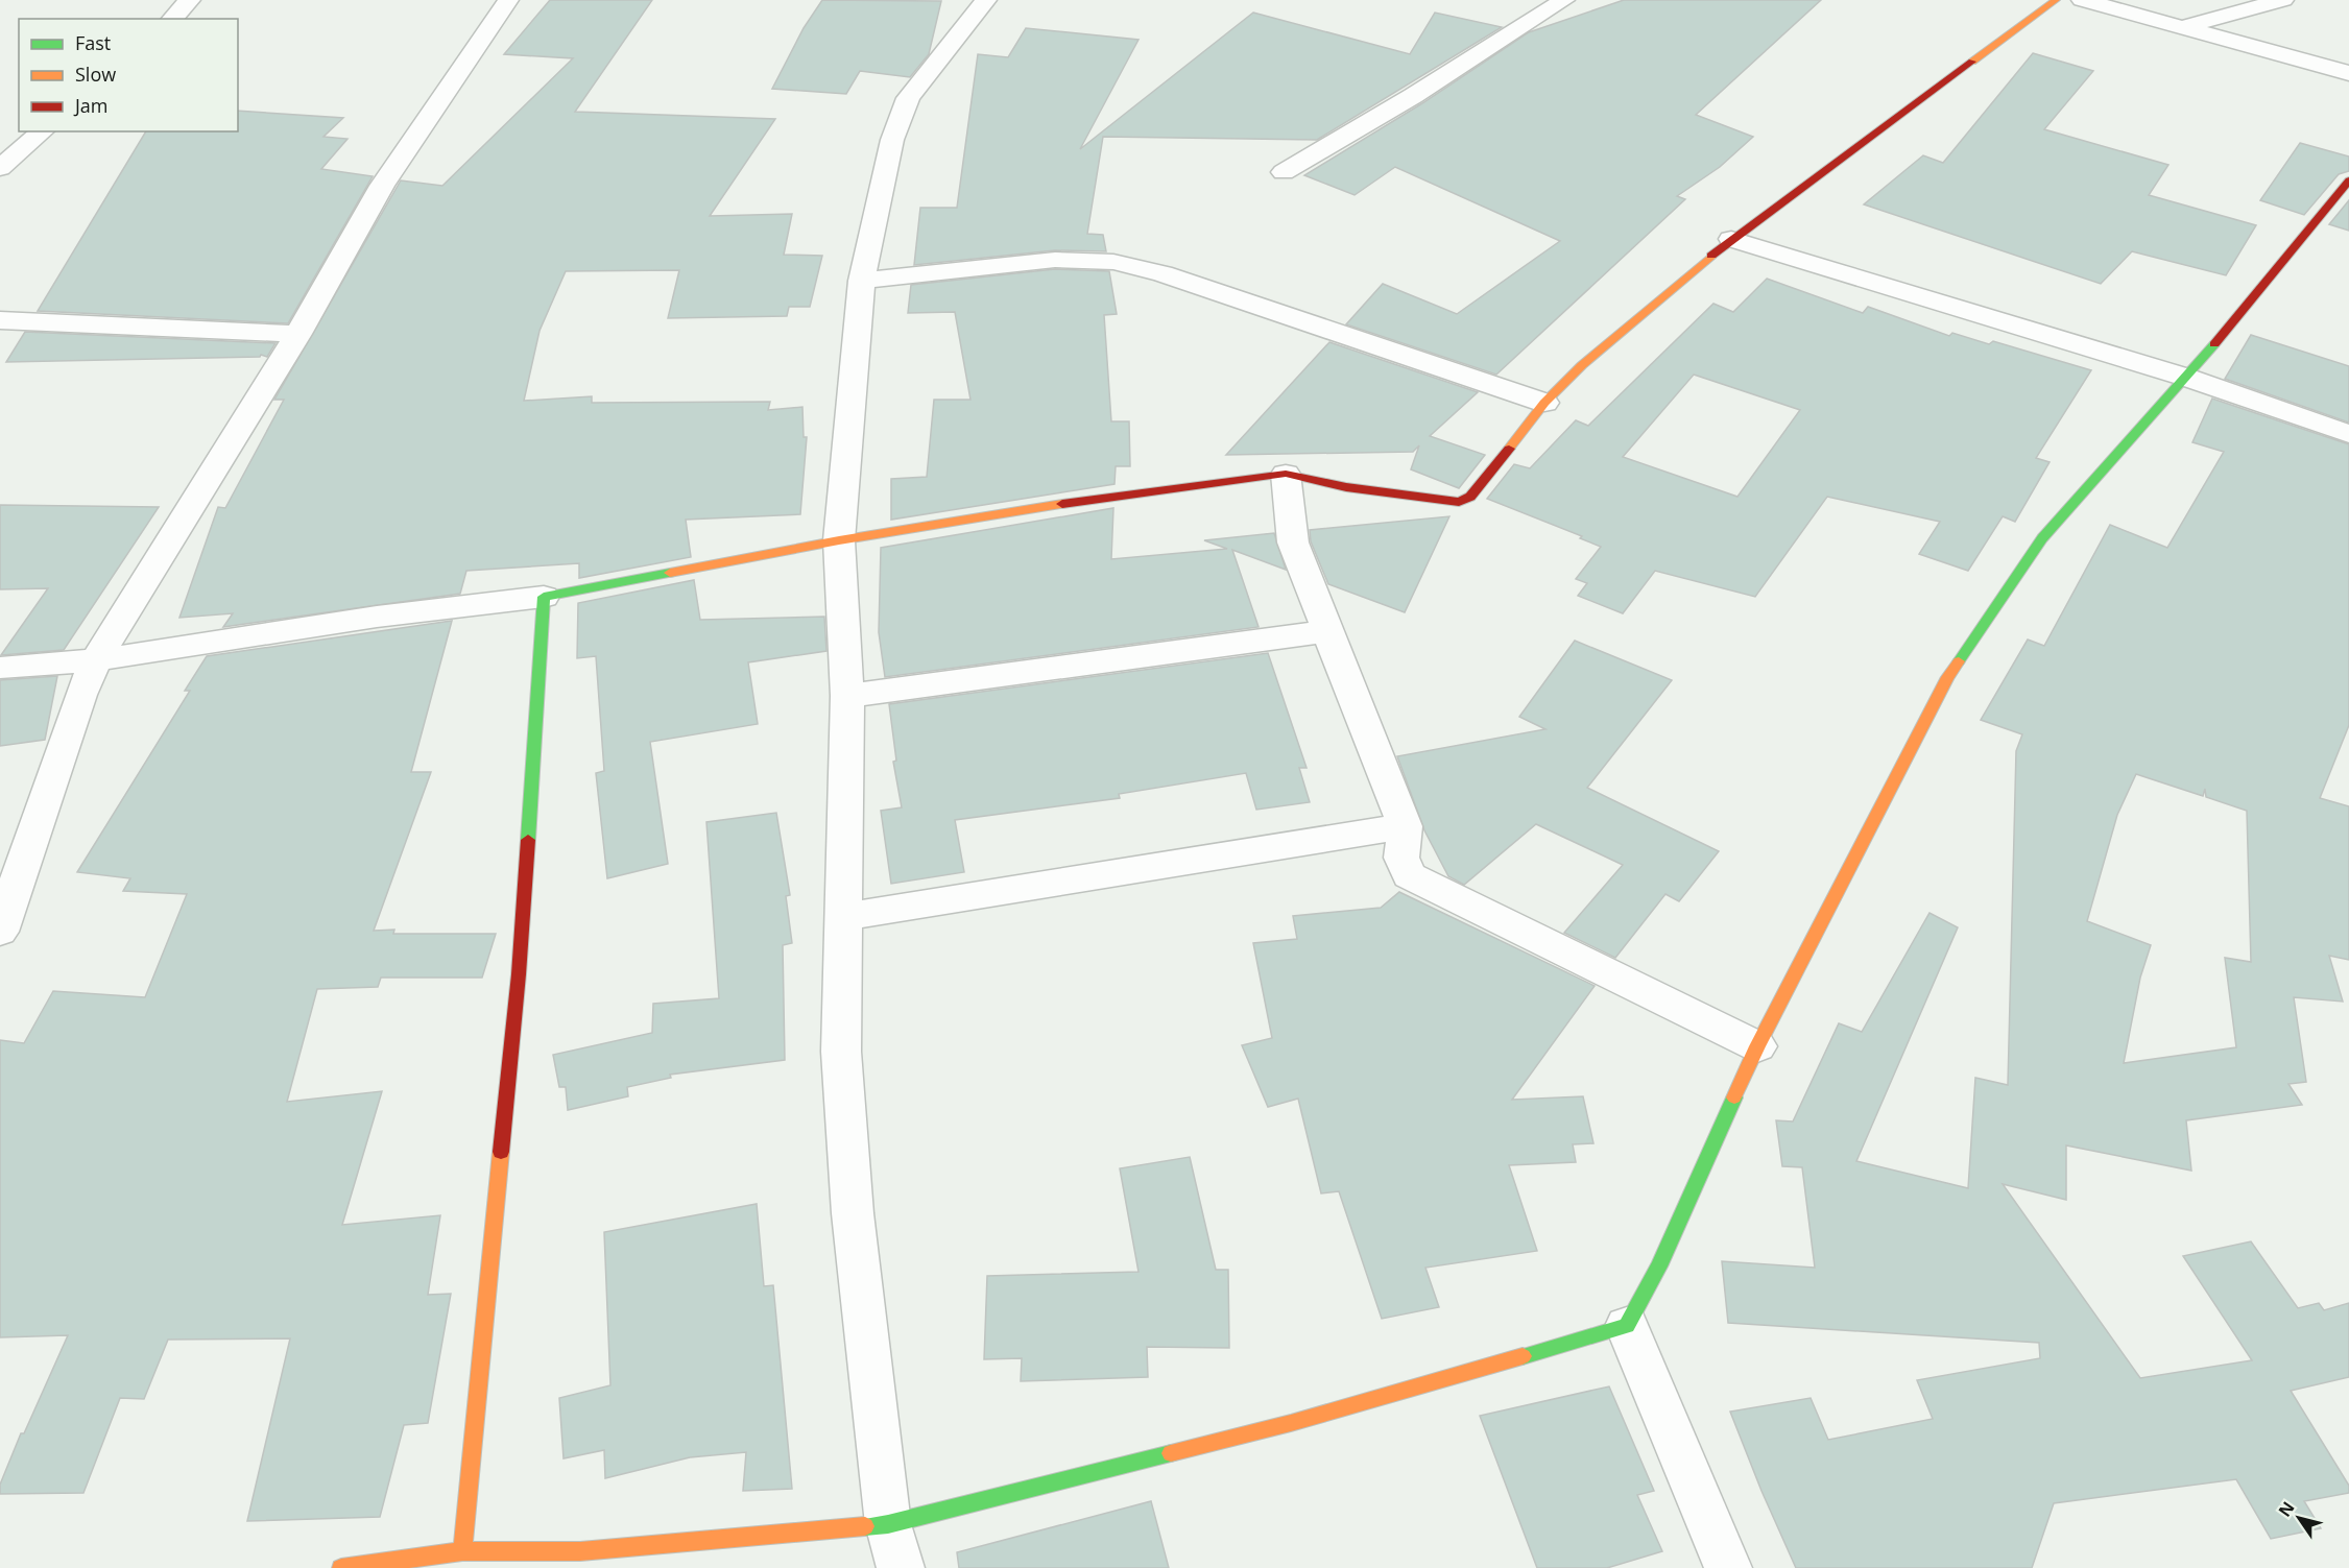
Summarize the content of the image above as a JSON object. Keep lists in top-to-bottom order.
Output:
{
  "legend": ["Fast", "Slow", "Jam"],
  "north": "top left"
}
